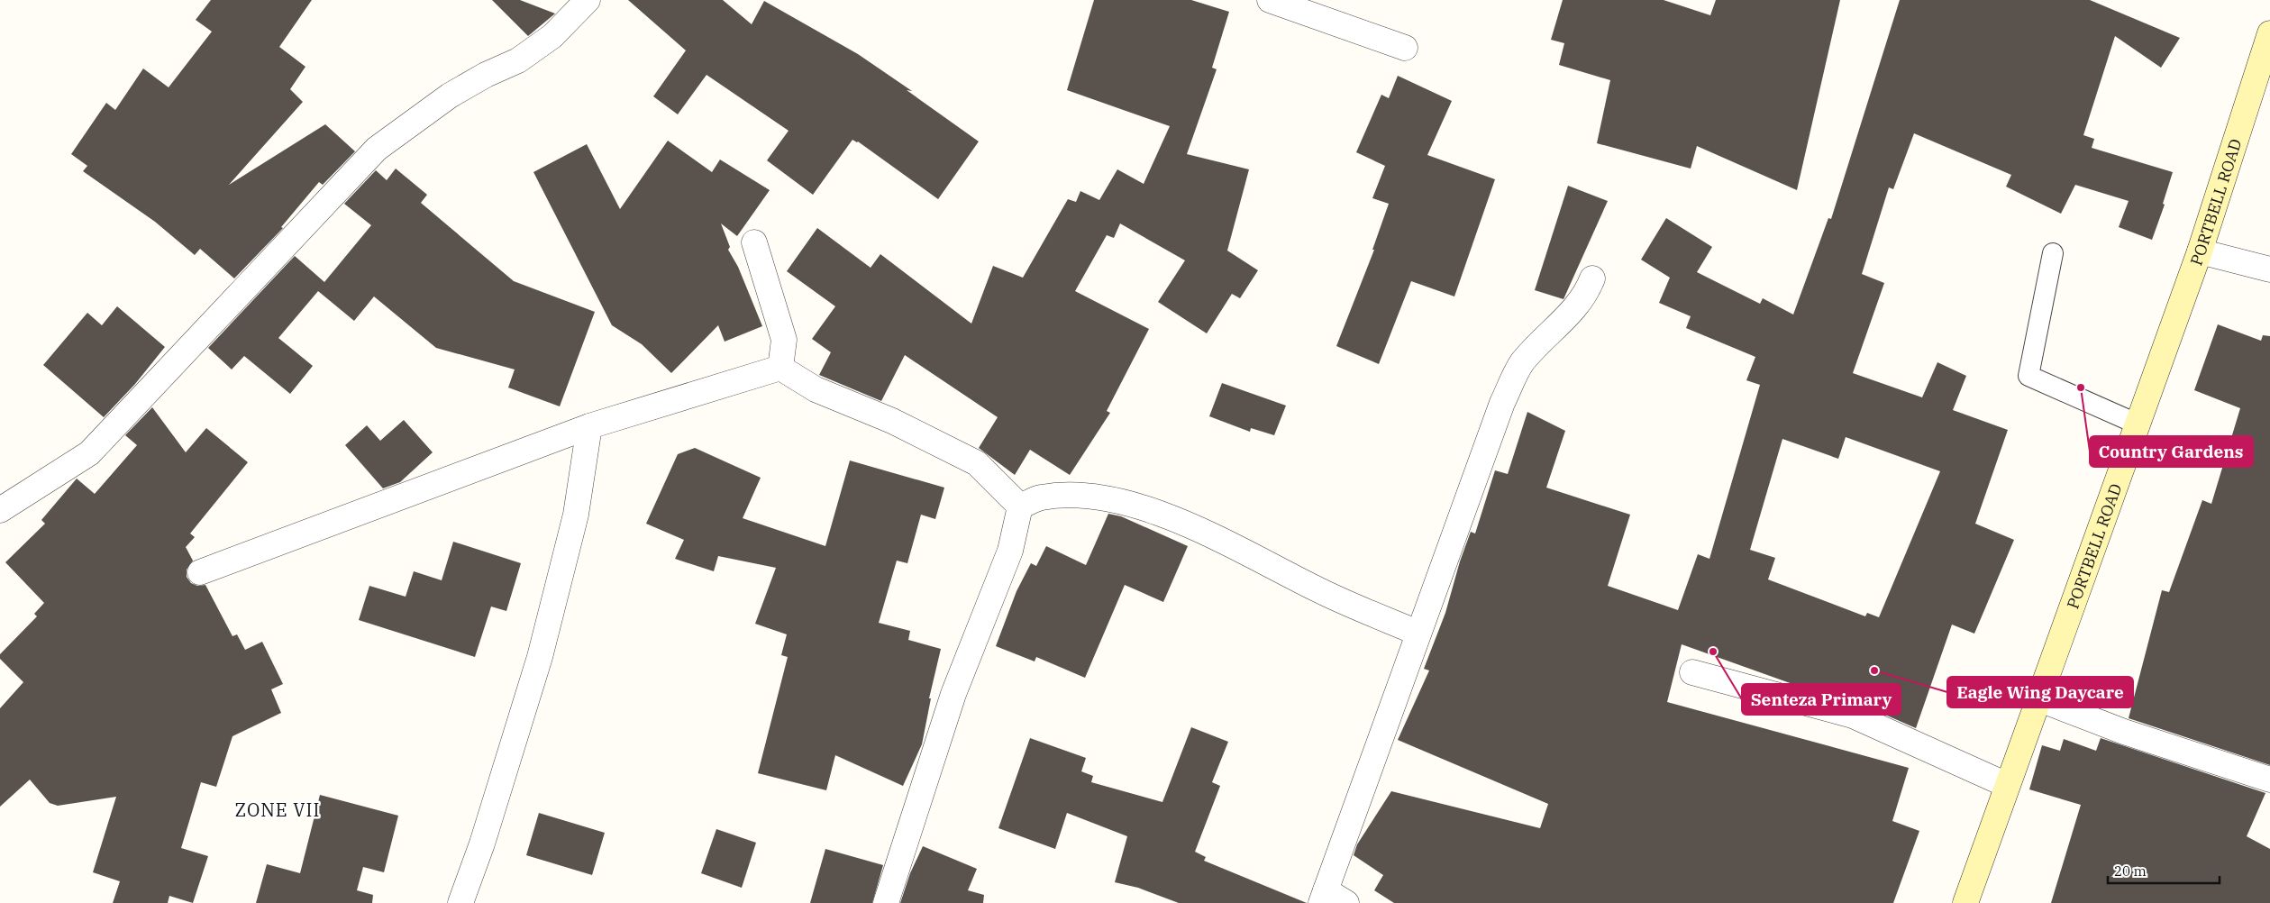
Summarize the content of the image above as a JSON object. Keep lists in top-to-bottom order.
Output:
{
  "streets": {
    "main road": ["PORTBELL ROAD"]
  },
  "districts": ["ZONE VII"],
  "places": ["Country Gardens", "Senteza Primary", "Eagle Wing Daycare"],
  "scale_bar": "20 m"
}
